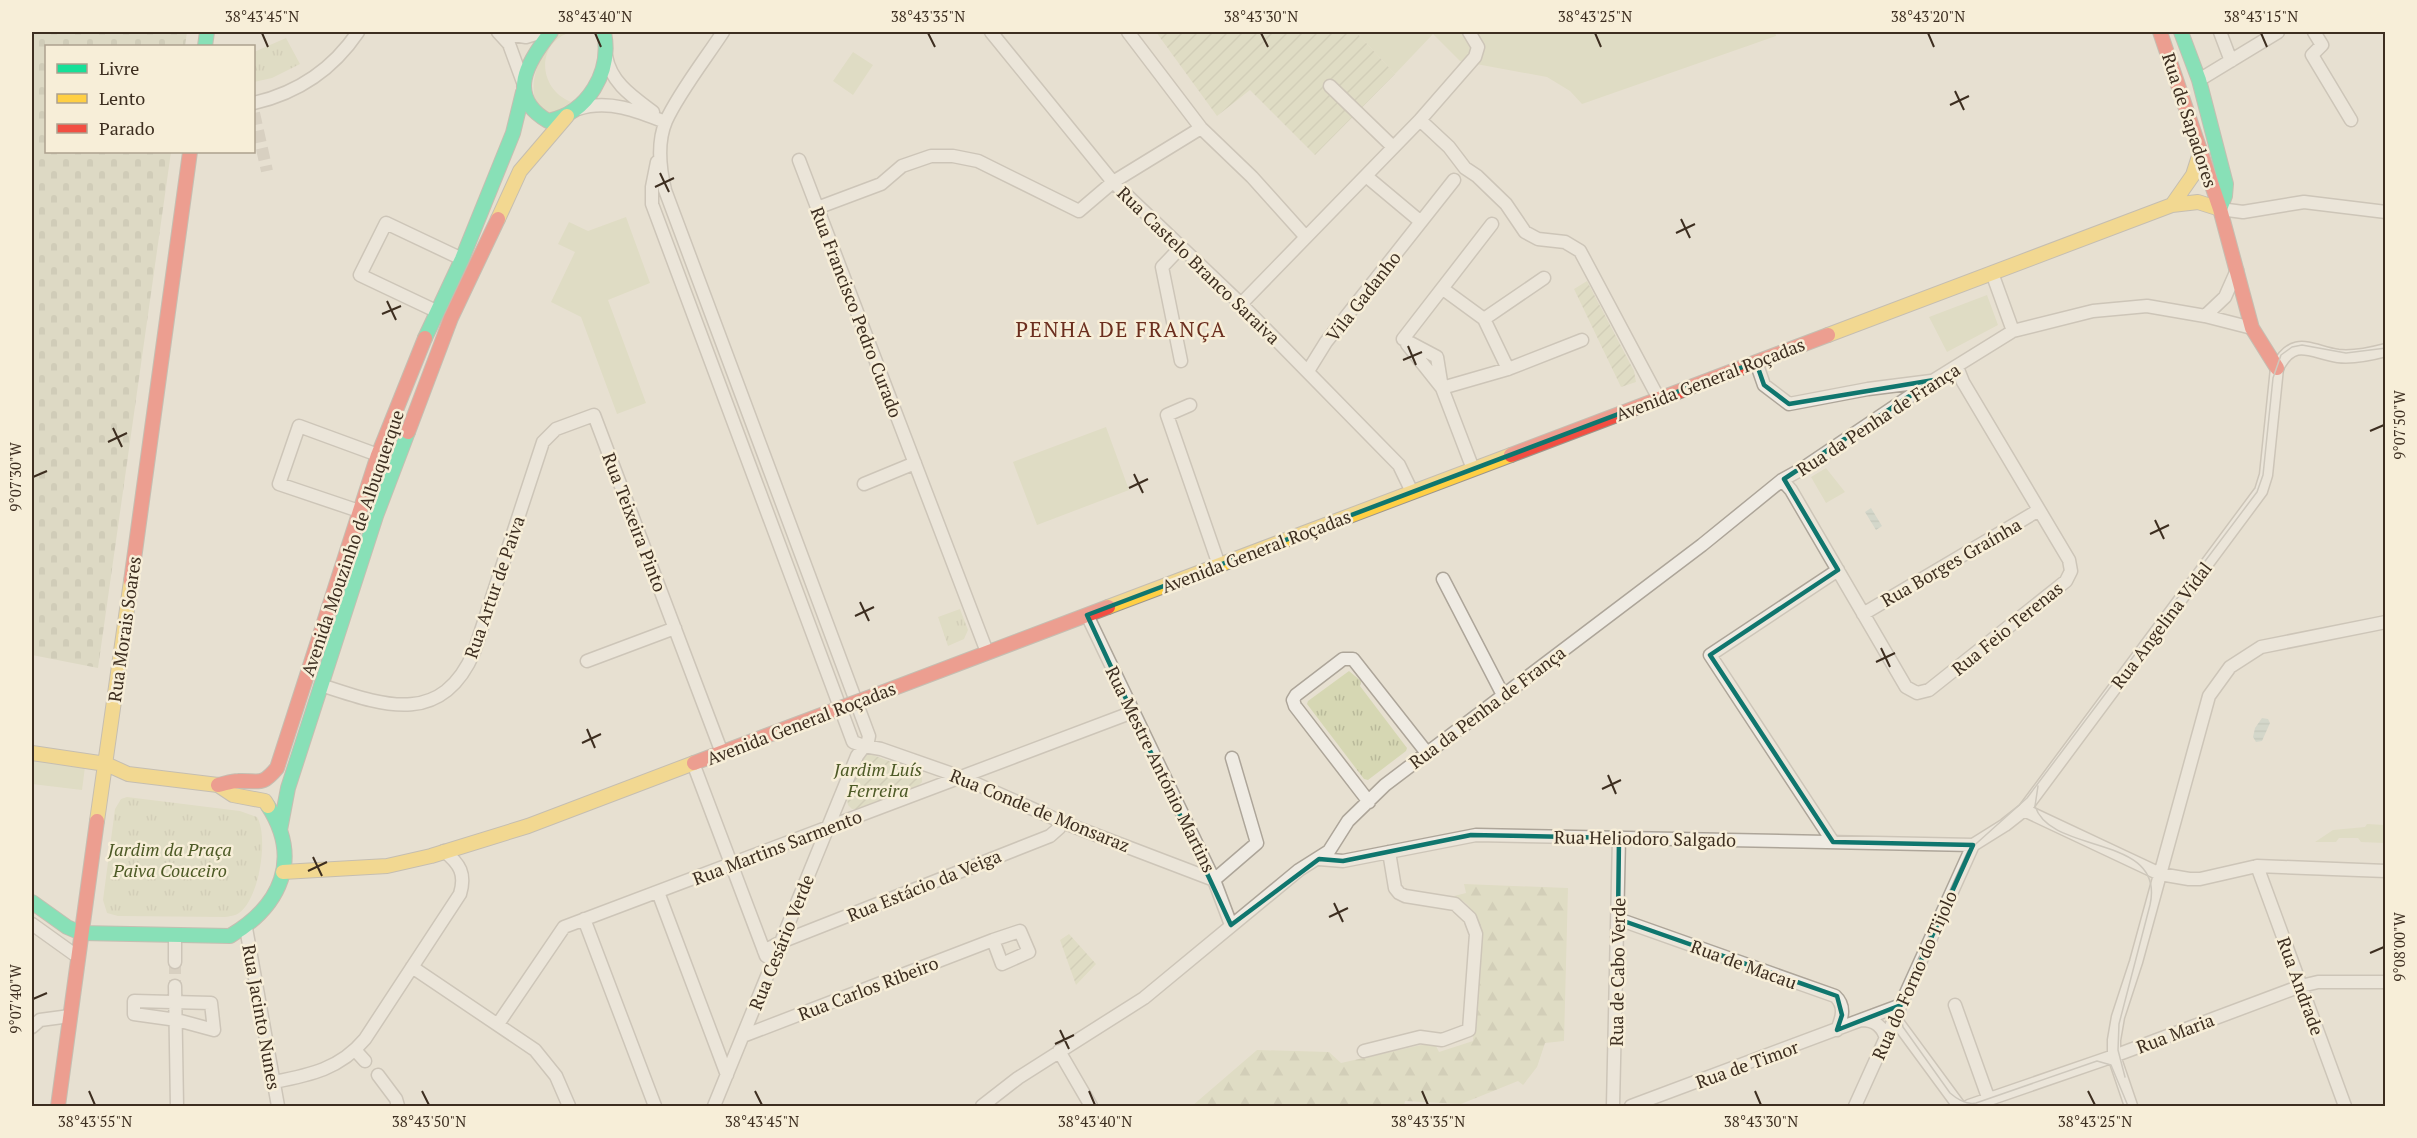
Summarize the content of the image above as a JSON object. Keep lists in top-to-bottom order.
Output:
{
  "streets": {
    "street": [
      "Rua de Sapadores",
      "Rua Castelo Branco Saraiva",
      "Vila Gadanho",
      "Rua Francisco Pedro Curado",
      "Avenida General Roçadas",
      "Rua da Penha de França",
      "Rua Teixeira Pinto",
      "Avenida Mouzinho de Albuquerque",
      "Rua Borges Graínha",
      "Rua Artur de Paiva",
      "Rua Angelina Vidal",
      "Rua Feio Terenas",
      "Rua Morais Soares",
      "Rua Mestre António Martins",
      "Rua Conde de Monsaraz",
      "Rua Heliodoro Salgado",
      "Rua Martins Sarmento",
      "Rua Estácio da Veiga",
      "Rua Cesário Verde",
      "Rua de Macau",
      "Rua de Cabo Verde",
      "Rua do Forno do Tijolo",
      "Rua Andrade",
      "Rua Carlos Ribeiro",
      "Rua Jacinto Nunes",
      "Rua Maria",
      "Rua de Timor"
    ]
  },
  "crossings": [
    ["Rua de Sapadores", "Avenida General Roçadas"],
    ["Rua de Sapadores", "Rua da Penha de França"],
    ["Rua de Sapadores", "Rua Angelina Vidal"],
    ["Rua Castelo Branco Saraiva", "Vila Gadanho"],
    ["Rua Castelo Branco Saraiva", "Avenida General Roçadas"],
    ["Rua Francisco Pedro Curado", "Avenida General Roçadas"],
    ["Avenida General Roçadas", "Rua Teixeira Pinto"],
    ["Avenida General Roçadas", "Rua Mestre António Martins"],
    ["Rua da Penha de França", "Rua Mestre António Martins"],
    ["Rua da Penha de França", "Rua Heliodoro Salgado"],
    ["Rua Teixeira Pinto", "Rua Artur de Paiva"],
    ["Avenida Mouzinho de Albuquerque", "Rua Artur de Paiva"],
    ["Rua Borges Graínha", "Rua Feio Terenas"],
    ["Rua Angelina Vidal", "Rua Heliodoro Salgado"],
    ["Rua Angelina Vidal", "Rua do Forno do Tijolo"],
    ["Rua Mestre António Martins", "Rua Conde de Monsaraz"],
    ["Rua Mestre António Martins", "Rua Martins Sarmento"],
    ["Rua Conde de Monsaraz", "Rua Martins Sarmento"],
    ["Rua Conde de Monsaraz", "Rua Estácio da Veiga"],
    ["Rua Conde de Monsaraz", "Rua Cesário Verde"],
    ["Rua Heliodoro Salgado", "Rua de Cabo Verde"],
    ["Rua Heliodoro Salgado", "Rua do Forno do Tijolo"],
    ["Rua Martins Sarmento", "Rua Cesário Verde"],
    ["Rua Estácio da Veiga", "Rua Cesário Verde"],
    ["Rua Cesário Verde", "Rua Carlos Ribeiro"],
    ["Rua de Macau", "Rua de Cabo Verde"],
    ["Rua de Macau", "Rua de Timor"],
    ["Rua do Forno do Tijolo", "Rua de Timor"],
    ["Rua Andrade", "Rua Maria"]
  ],
  "districts": ["PENHA DE FRANÇA"],
  "parks": ["Jardim Luís Ferreira", "Jardim da Praça Paiva Couceiro"],
  "legend": ["Livre", "Lento", "Parado"],
  "coordinates": [
    "38°43'45\"N",
    "38°43'40\"N",
    "38°43'35\"N",
    "38°43'30\"N",
    "38°43'25\"N",
    "38°43'20\"N",
    "38°43'15\"N",
    "9°07'50\"W",
    "9°07'30\"W",
    "9°08'00\"W",
    "9°07'40\"W",
    "38°43'55\"N",
    "38°43'50\"N"
  ]
}
